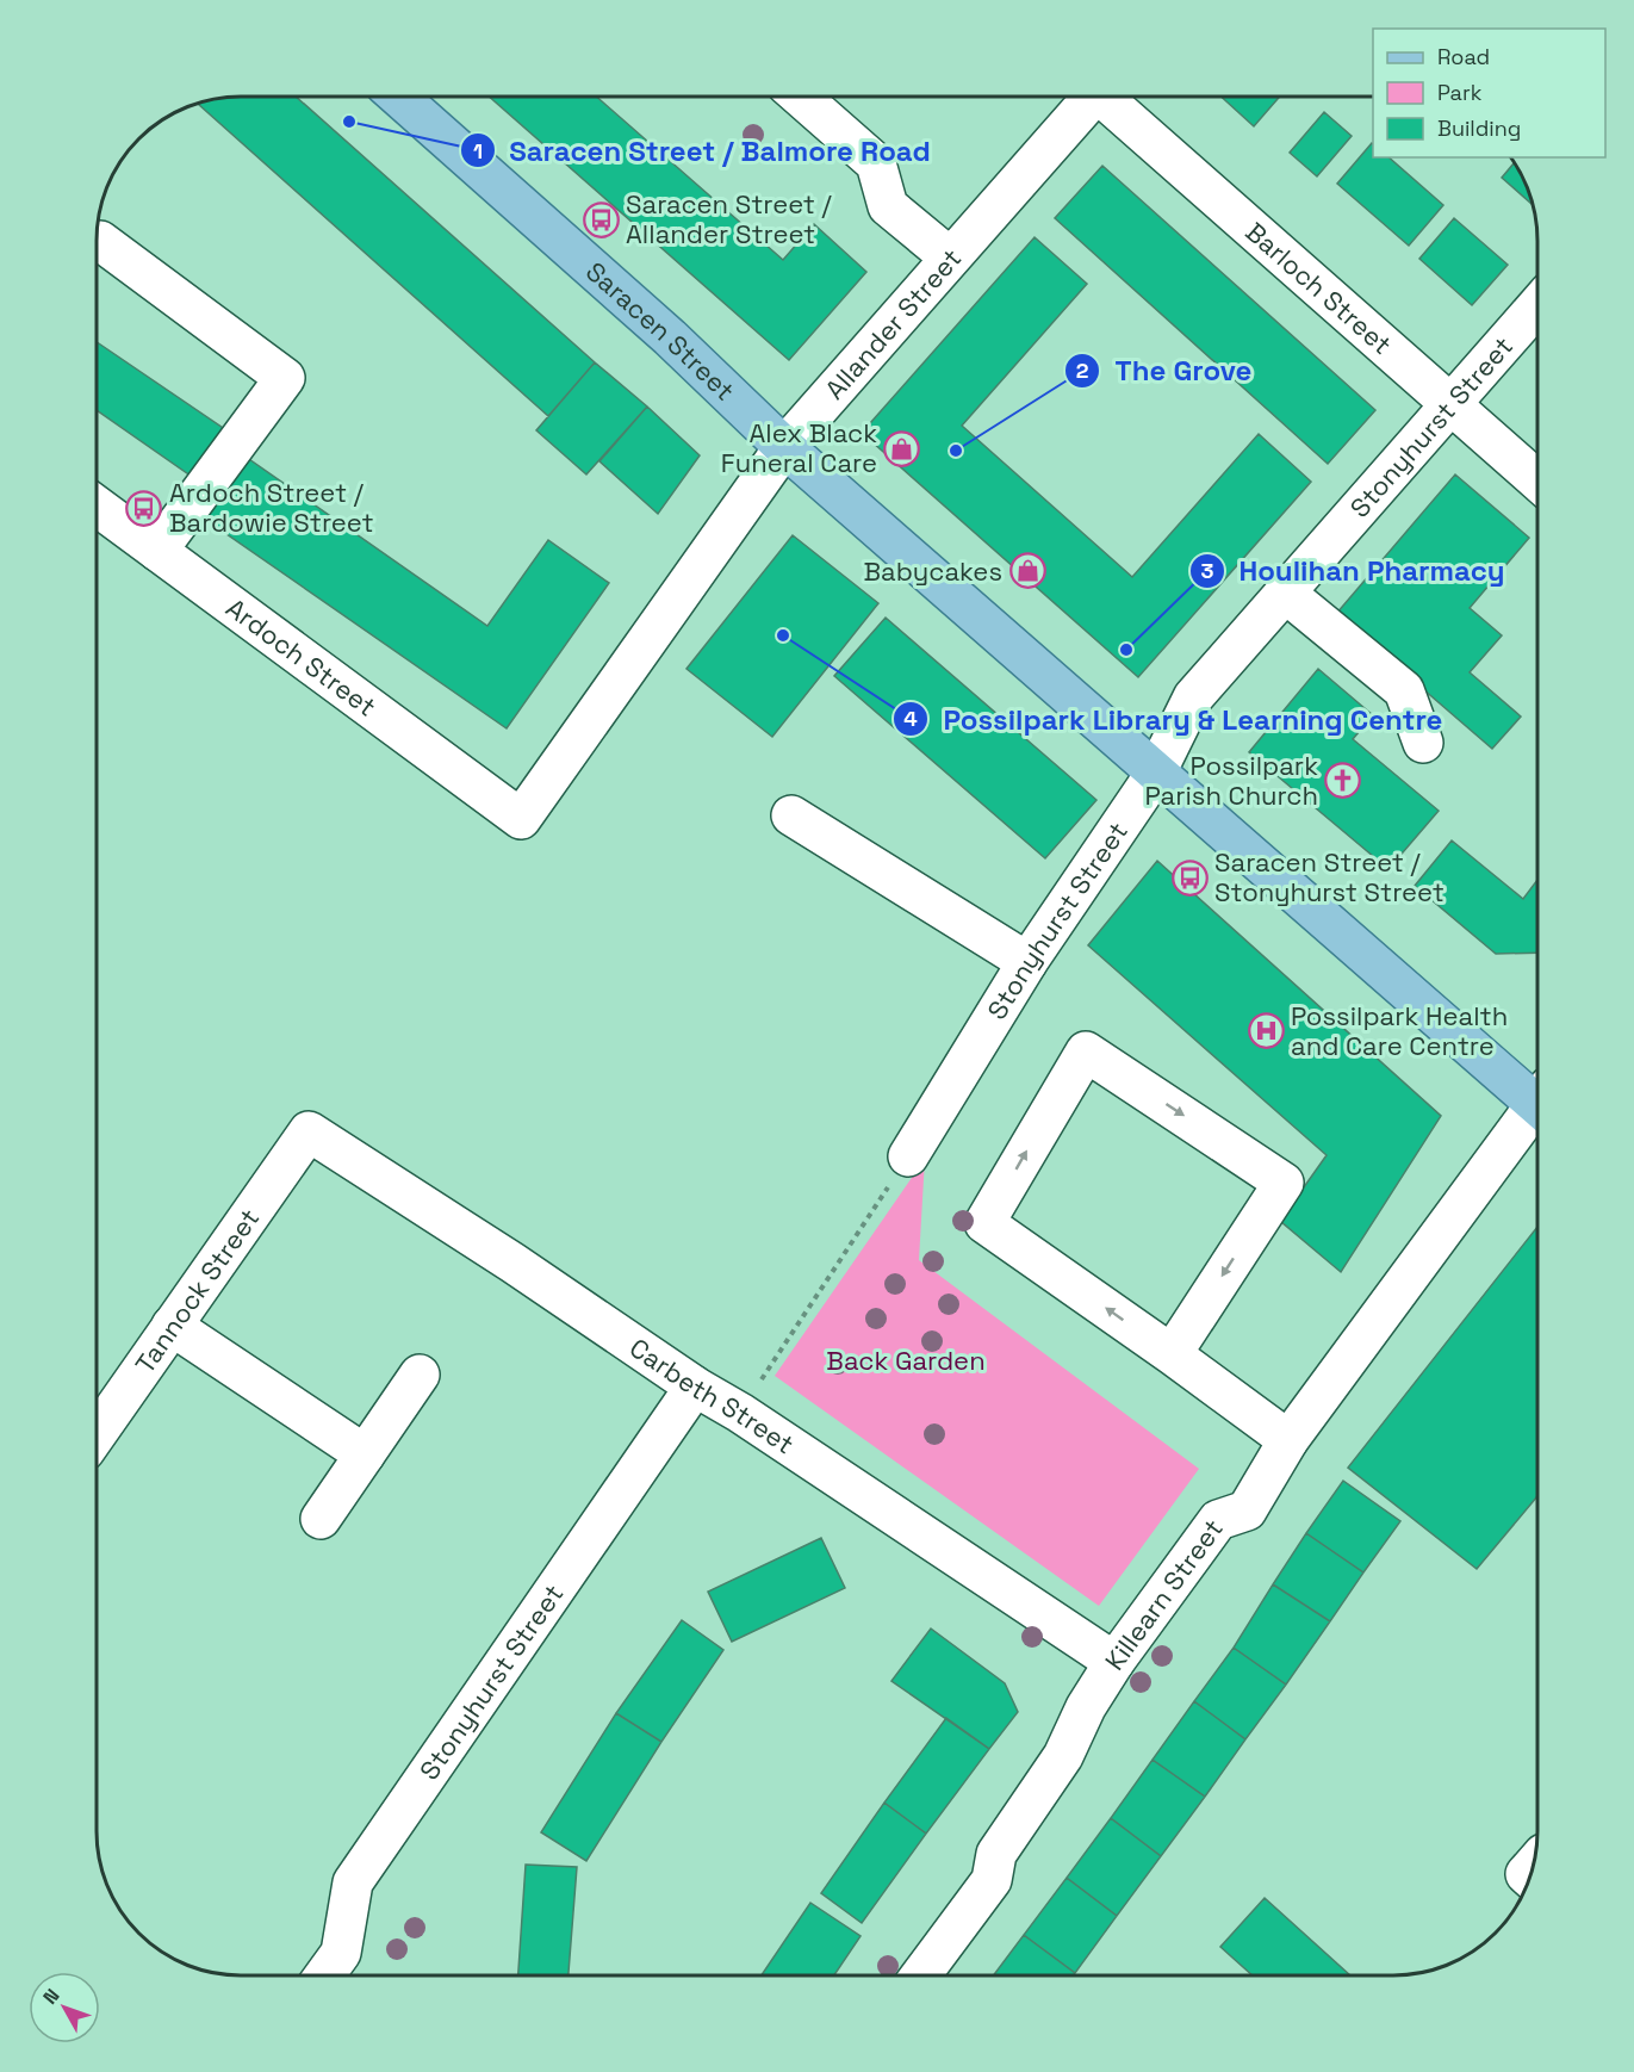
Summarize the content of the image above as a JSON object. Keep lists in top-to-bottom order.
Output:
{
  "streets": {
    "main road": ["Saracen Street"],
    "street": [
      "Barloch Street",
      "Allander Street",
      "Stonyhurst Street",
      "Ardoch Street",
      "Tannock Street",
      "Carbeth Street",
      "Killearn Street"
    ]
  },
  "crossings": [
    ["Barloch Street", "Stonyhurst Street"],
    ["Allander Street", "Saracen Street"],
    ["Allander Street", "Ardoch Street"],
    ["Saracen Street", "Stonyhurst Street"],
    ["Stonyhurst Street", "Carbeth Street"],
    ["Tannock Street", "Carbeth Street"],
    ["Carbeth Street", "Killearn Street"]
  ],
  "parks": ["Back Garden"],
  "places": {
    "other": [
      "Saracen Street / Balmore Road",
      "The Grove",
      "Possilpark Library & Learning Centre",
      "Houlihan Pharmacy"
    ],
    "bus stop": ["Saracen Street / Allander Street", "Ardoch Street / Bardowie Street", "Saracen Street / Stonyhurst Street"],
    "shop": ["Alex Black Funeral Care", "Babycakes"],
    "church": ["Possilpark Parish Church"],
    "hospital": ["Possilpark Health and Care Centre"]
  },
  "legend": ["Road", "Park", "Building"],
  "north": "top left"
}
